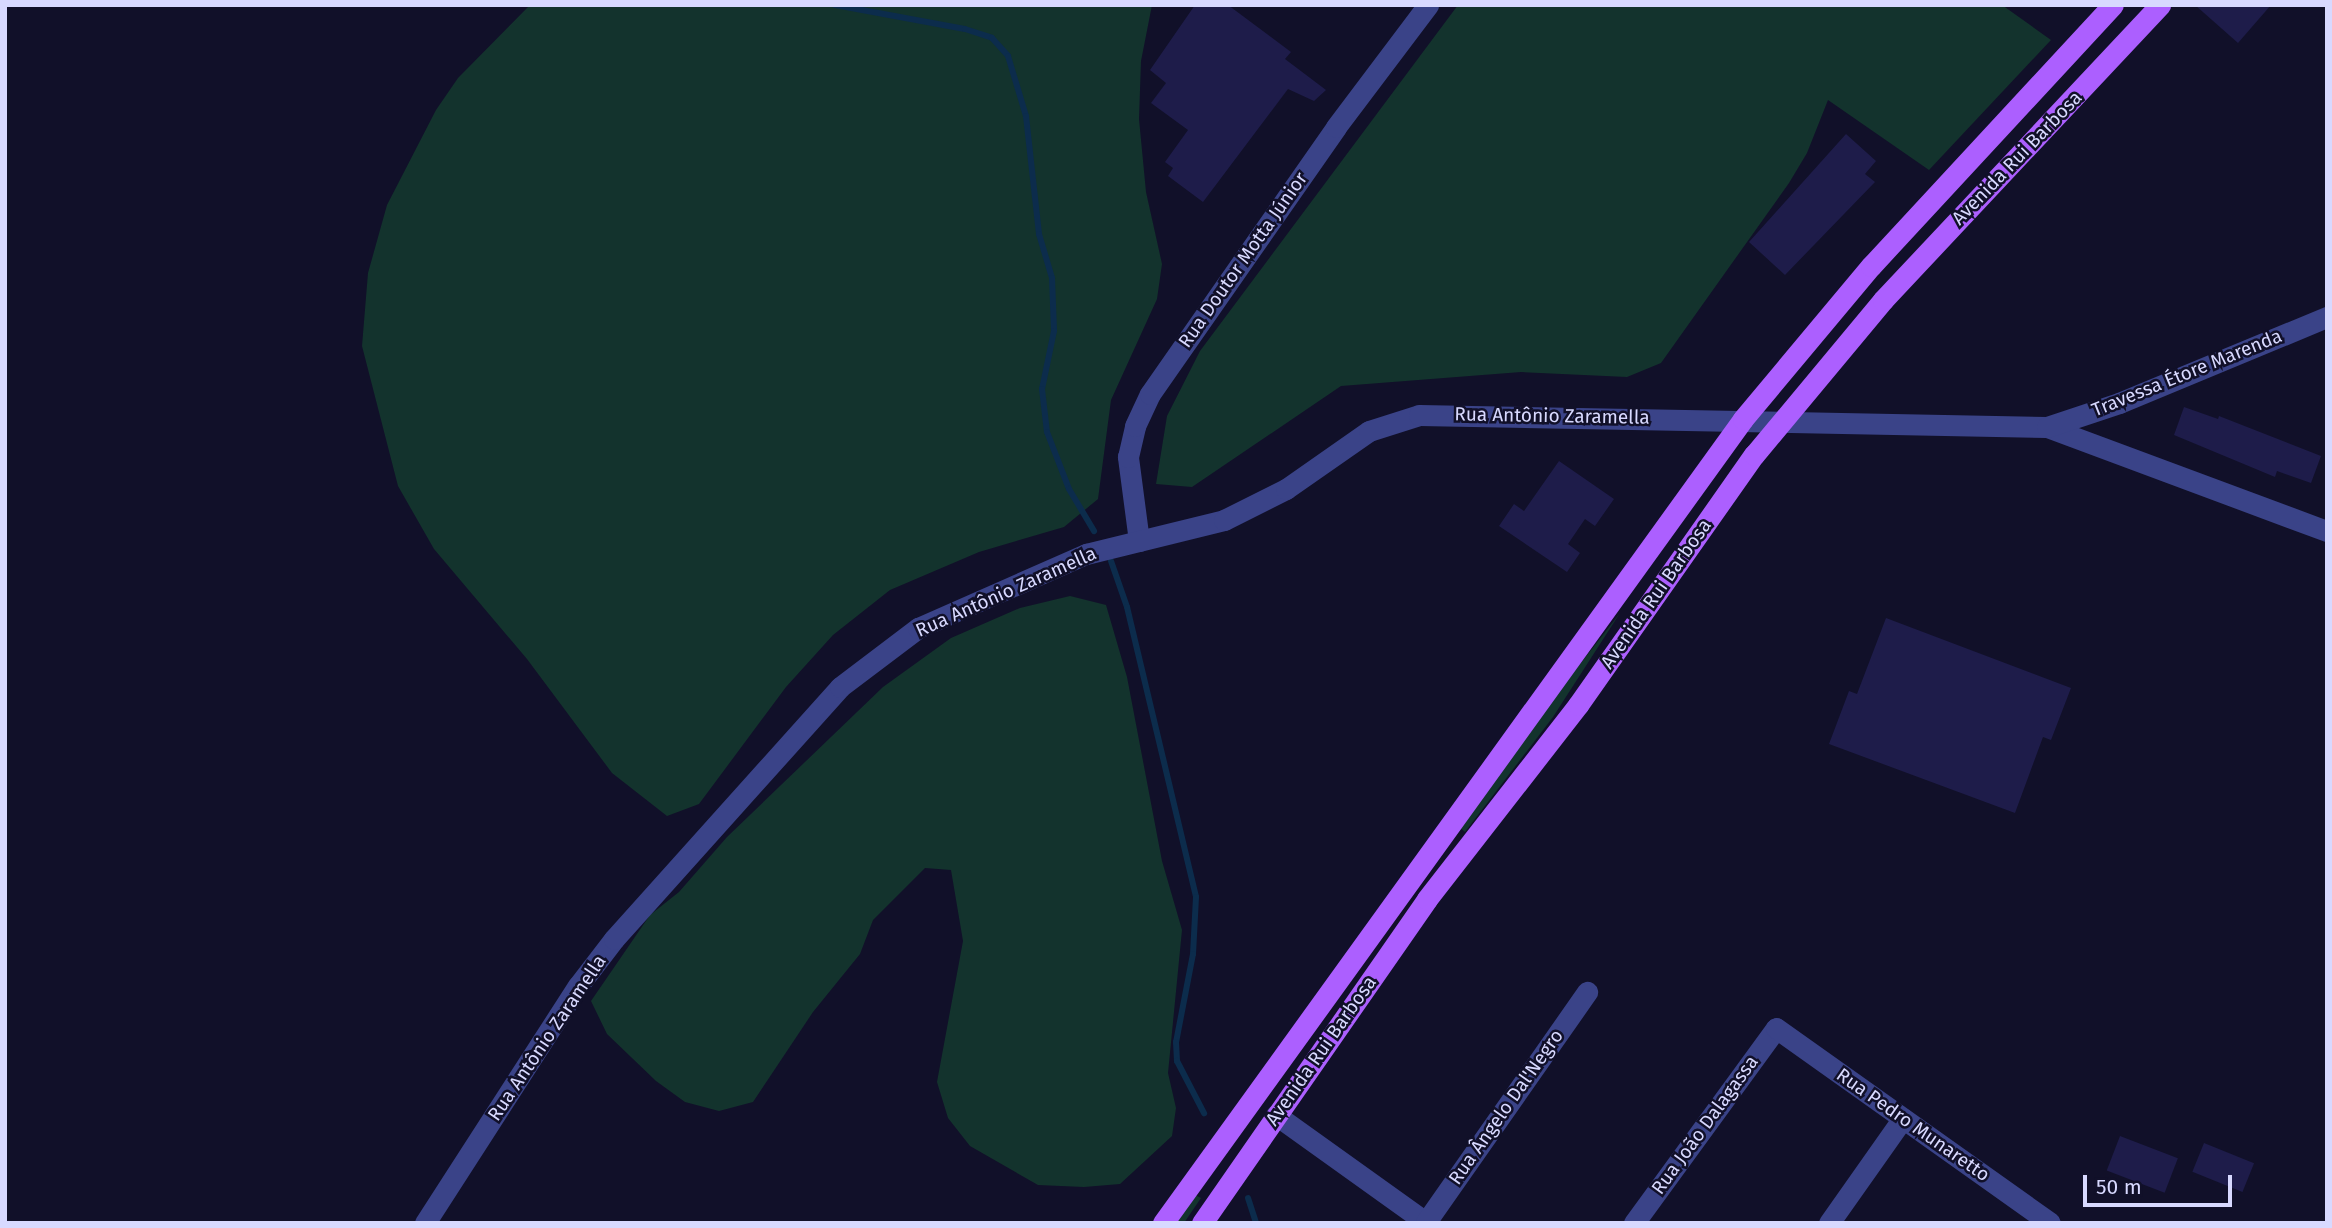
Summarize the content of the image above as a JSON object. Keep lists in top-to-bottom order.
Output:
{
  "streets": {
    "main road": ["Avenida Rui Barbosa"],
    "street": [
      "Rua Doutor Motta Júnior",
      "Travessa Étore Marenda",
      "Rua Antônio Zaramella",
      "Rua Ângelo Dal'Negro",
      "Rua João Dalagassa",
      "Rua Pedro Munaretto"
    ]
  },
  "crossings": [
    ["Avenida Rui Barbosa", "Rua Antônio Zaramella"],
    ["Rua Doutor Motta Júnior", "Rua Antônio Zaramella"],
    ["Travessa Étore Marenda", "Rua Antônio Zaramella"],
    ["Rua João Dalagassa", "Rua Pedro Munaretto"]
  ],
  "scale_bar": "50 m"
}
